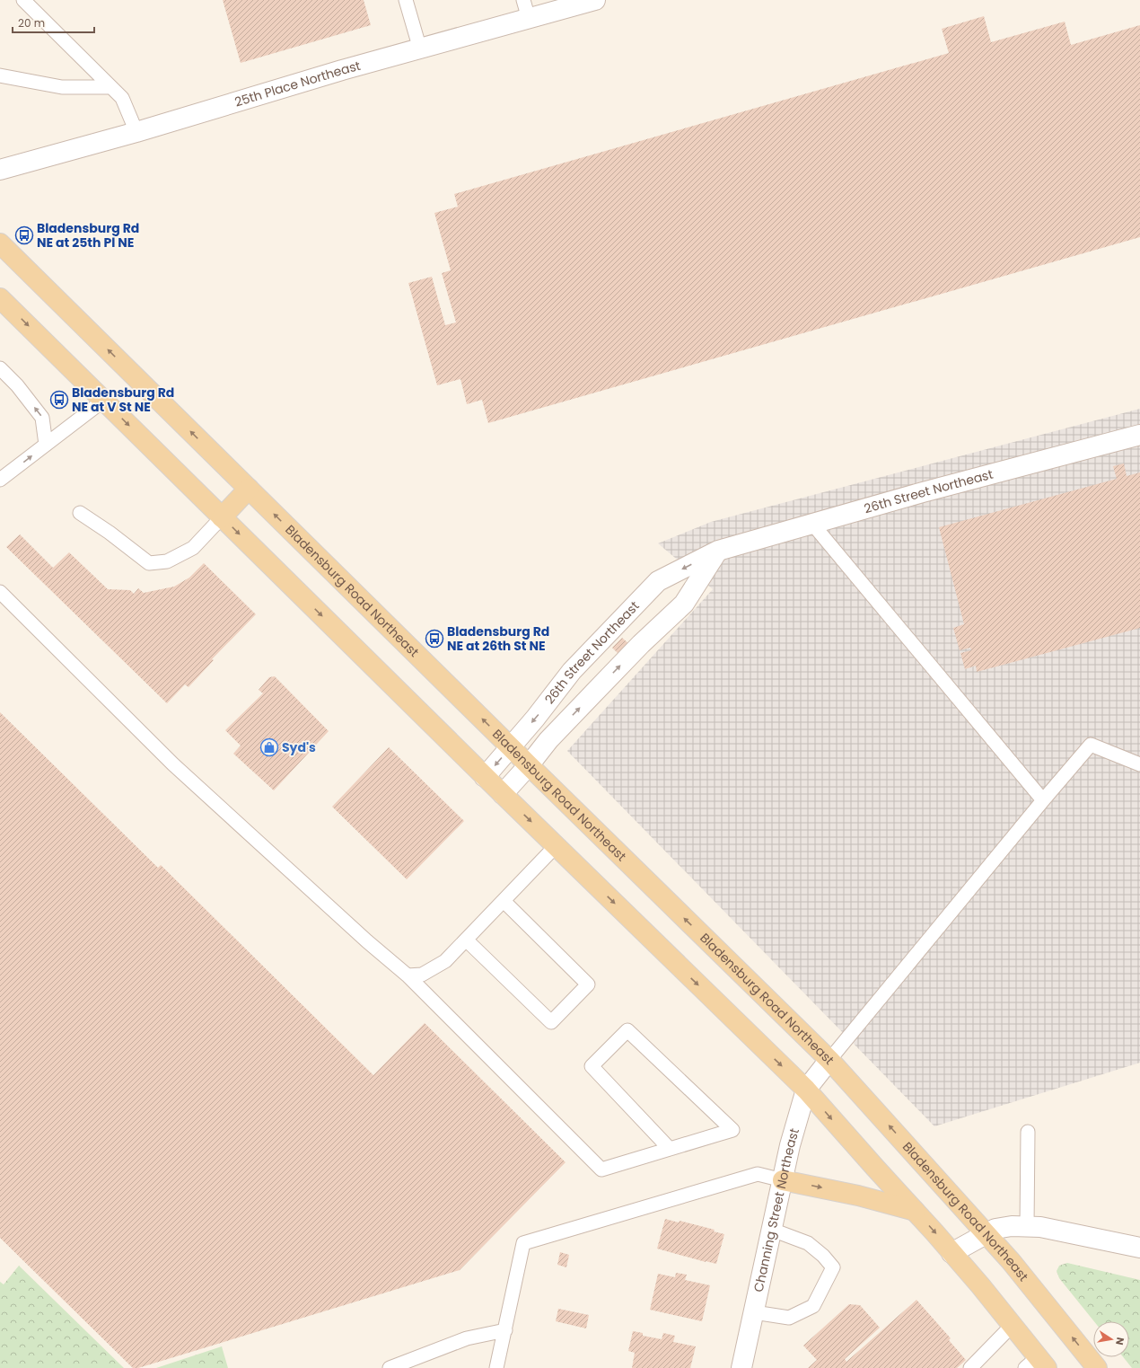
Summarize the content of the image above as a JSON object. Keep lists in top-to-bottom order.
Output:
{
  "streets": {
    "main road": ["Bladensburg Road Northeast"],
    "street": ["25th Place Northeast", "26th Street Northeast", "Channing Street Northeast"]
  },
  "crossings": [
    ["26th Street Northeast", "Bladensburg Road Northeast"],
    ["Bladensburg Road Northeast", "Channing Street Northeast"]
  ],
  "places": {
    "bus stop": ["Bladensburg Rd NE at 25th Pl NE", "Bladensburg Rd NE at V St NE", "Bladensburg Rd NE at 26th St NE"],
    "shop": ["Syd's"]
  },
  "scale_bar": "20 m",
  "north": "right"
}
